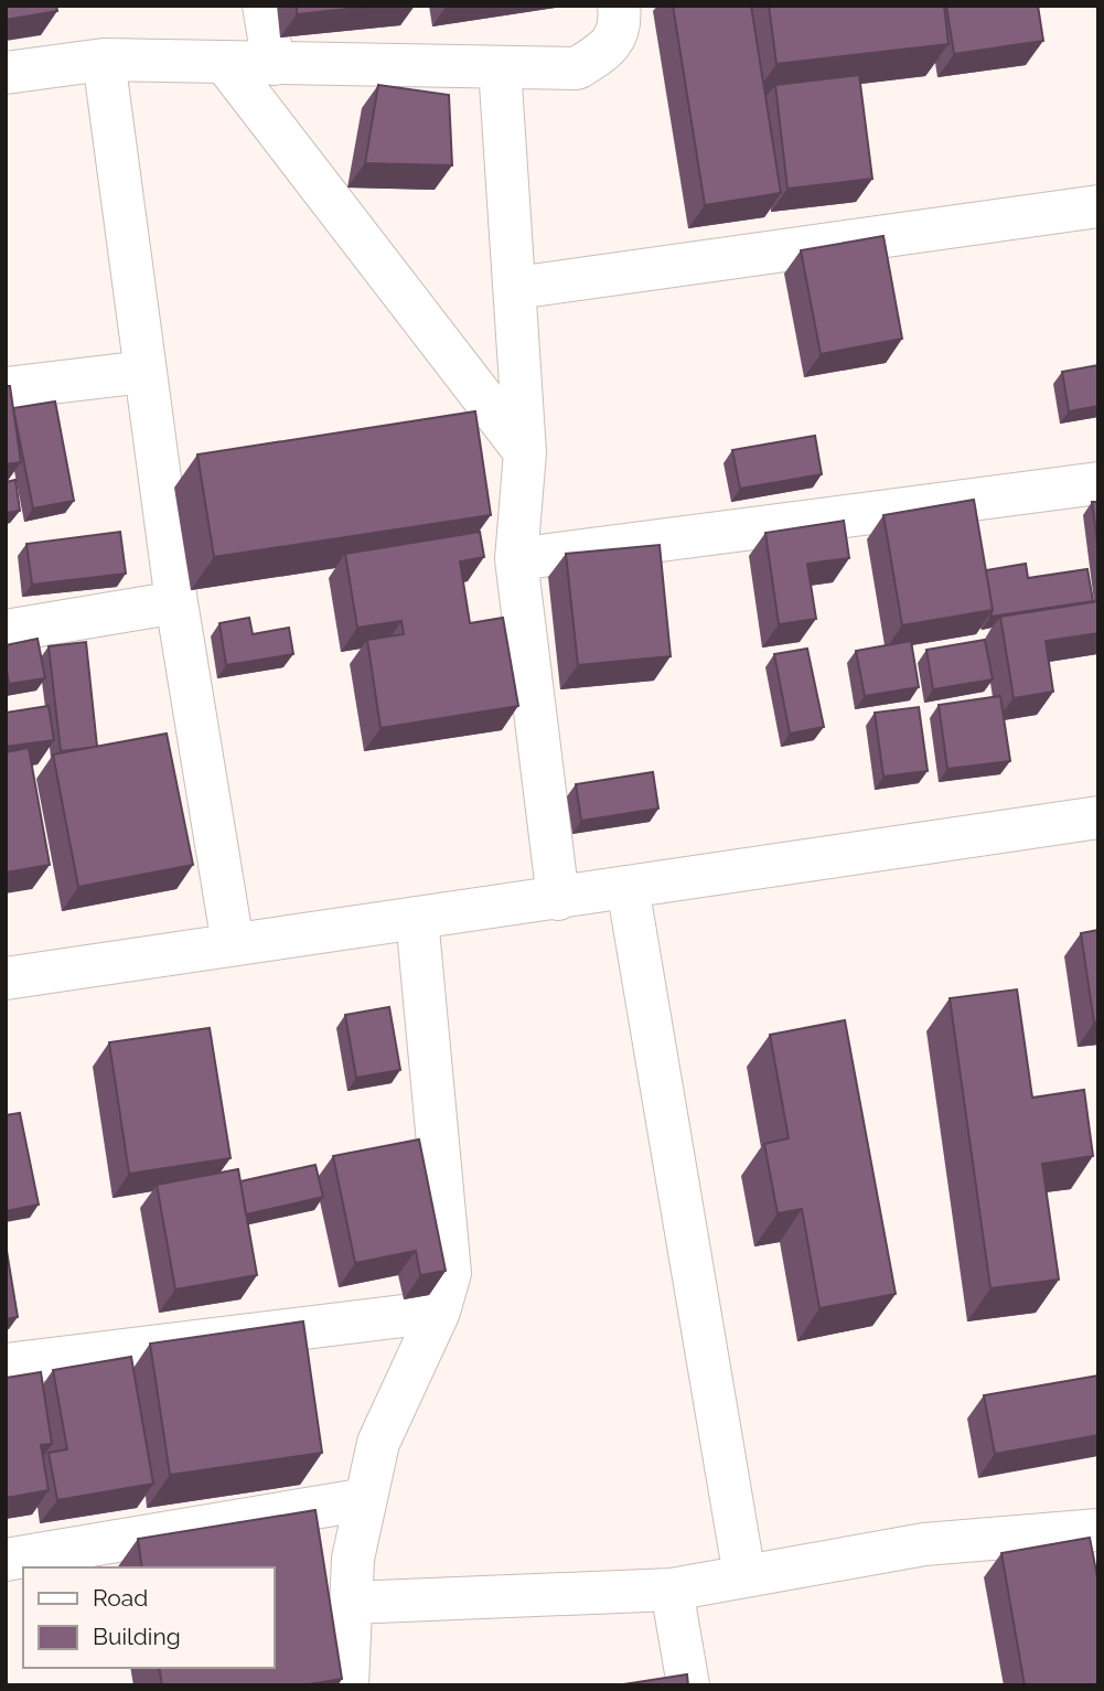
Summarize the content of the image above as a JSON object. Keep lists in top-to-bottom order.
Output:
{
  "legend": ["Road", "Building"]
}
